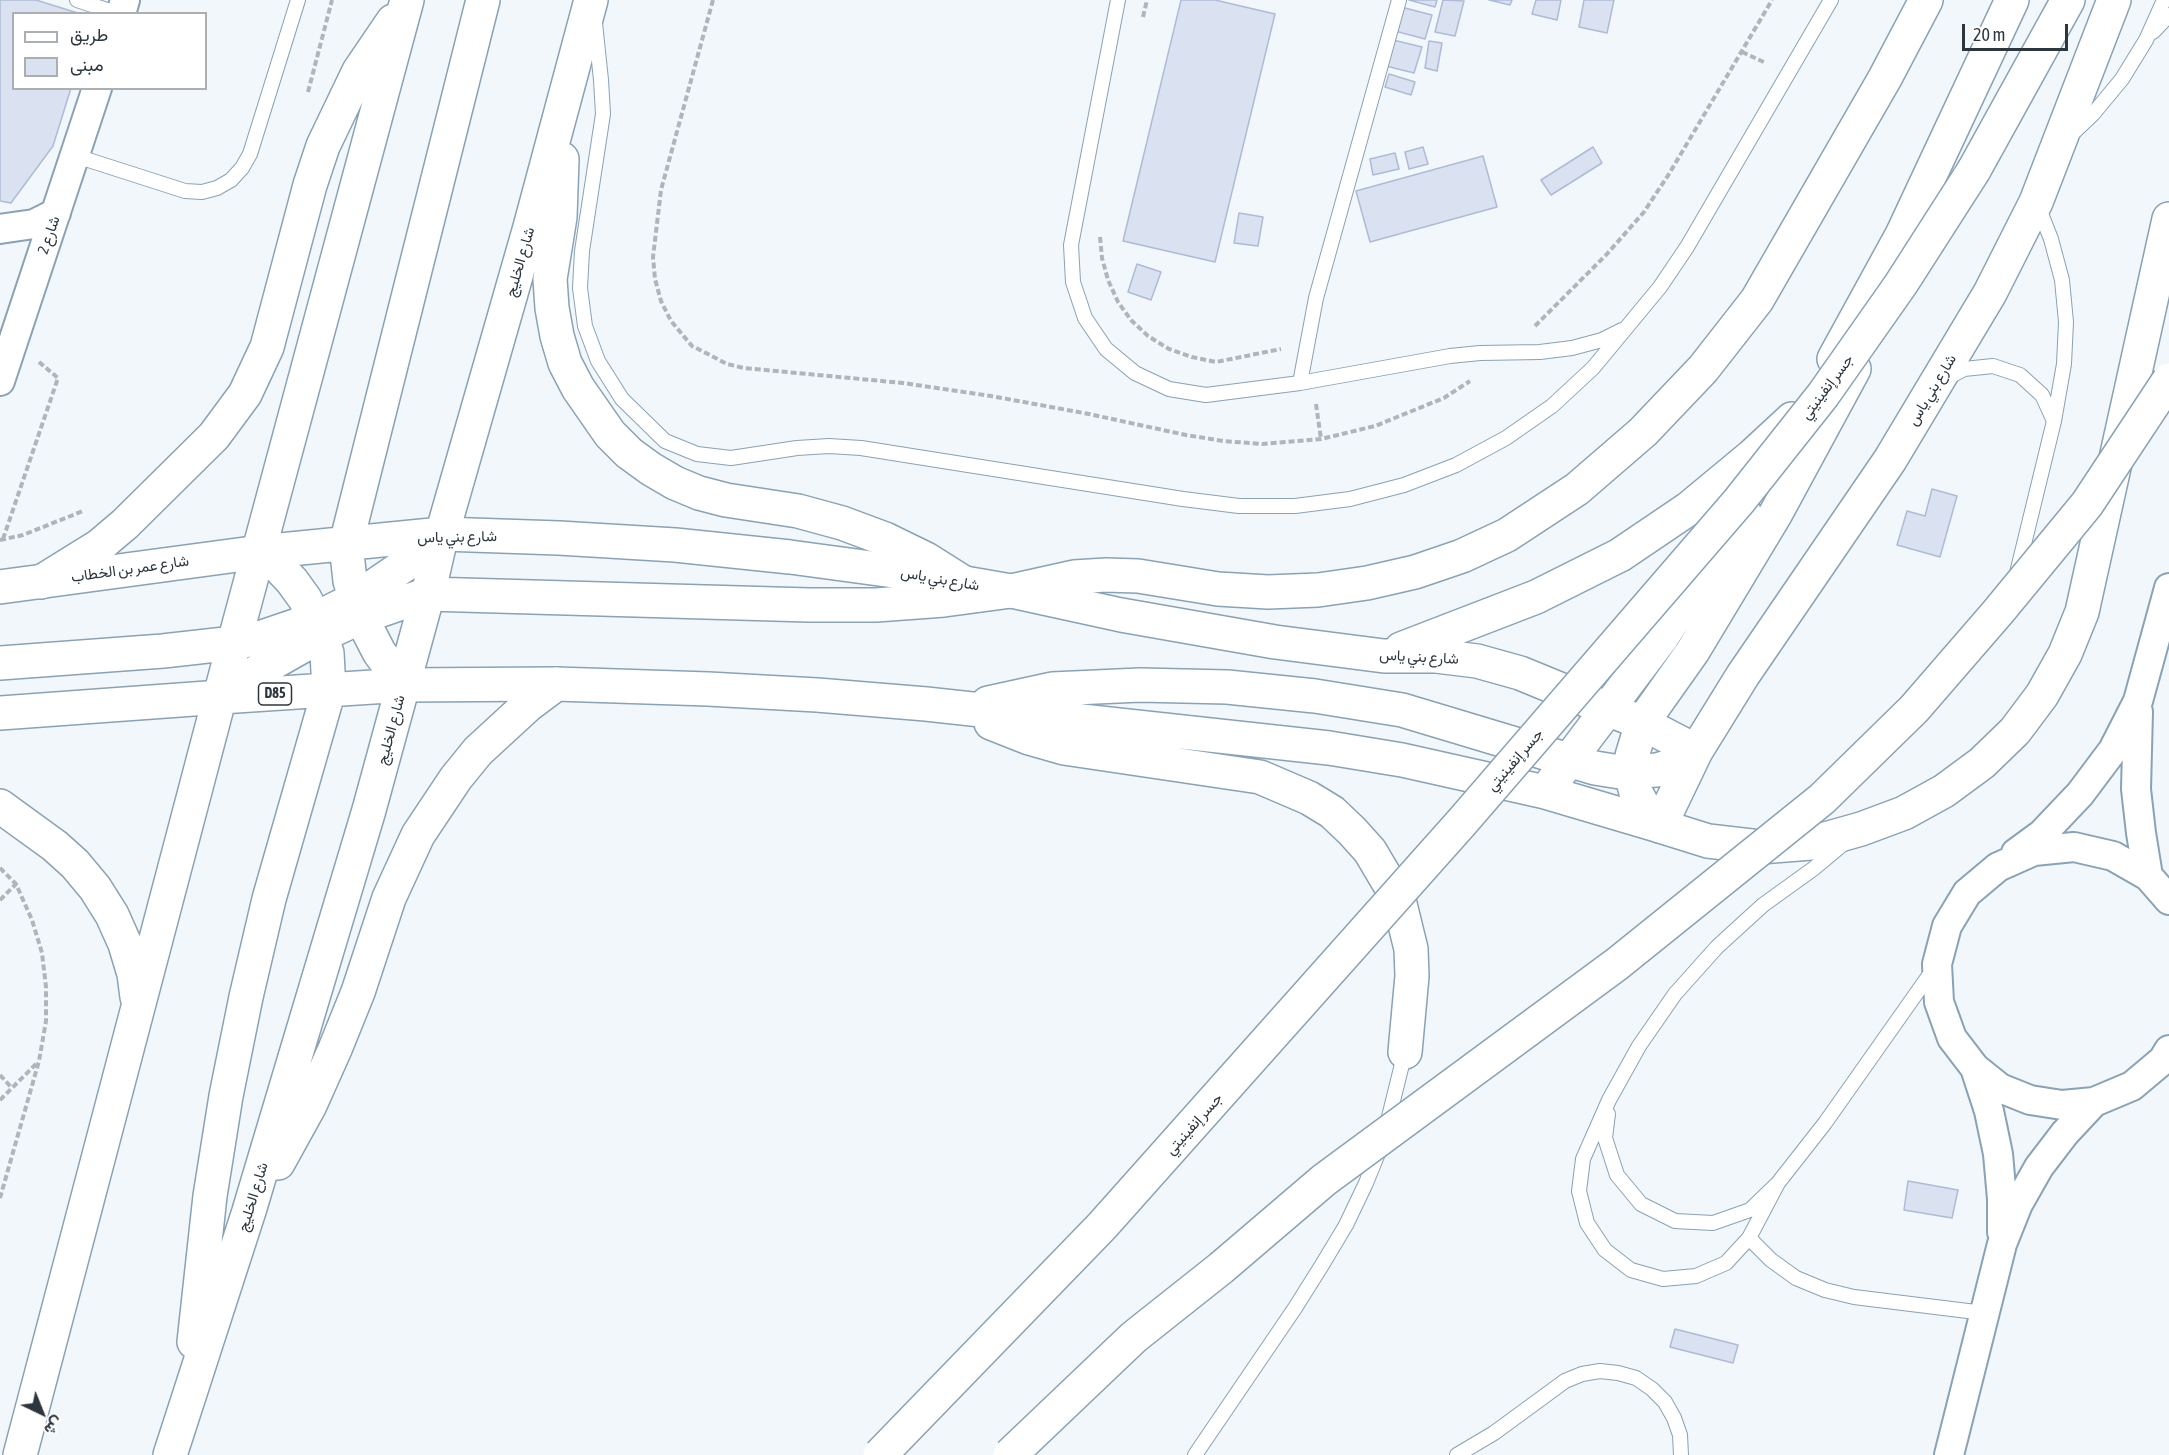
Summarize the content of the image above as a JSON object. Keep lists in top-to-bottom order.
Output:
{
  "streets": {
    "main road": [
      "شارع الخليج",
      "جسر إنفينيتي",
      "شارع بني ياس",
      "شارع عمر بن الخطاب",
      "D85"
    ],
    "street": ["شارع 2"]
  },
  "crossings": [
    ["شارع الخليج", "شارع بني ياس"],
    ["شارع الخليج", "D85"],
    ["شارع بني ياس", "شارع عمر بن الخطاب"],
    ["شارع بني ياس", "D85"]
  ],
  "legend": ["طريق", "مبنى"],
  "scale_bar": "20 m",
  "north": "bottom right"
}
